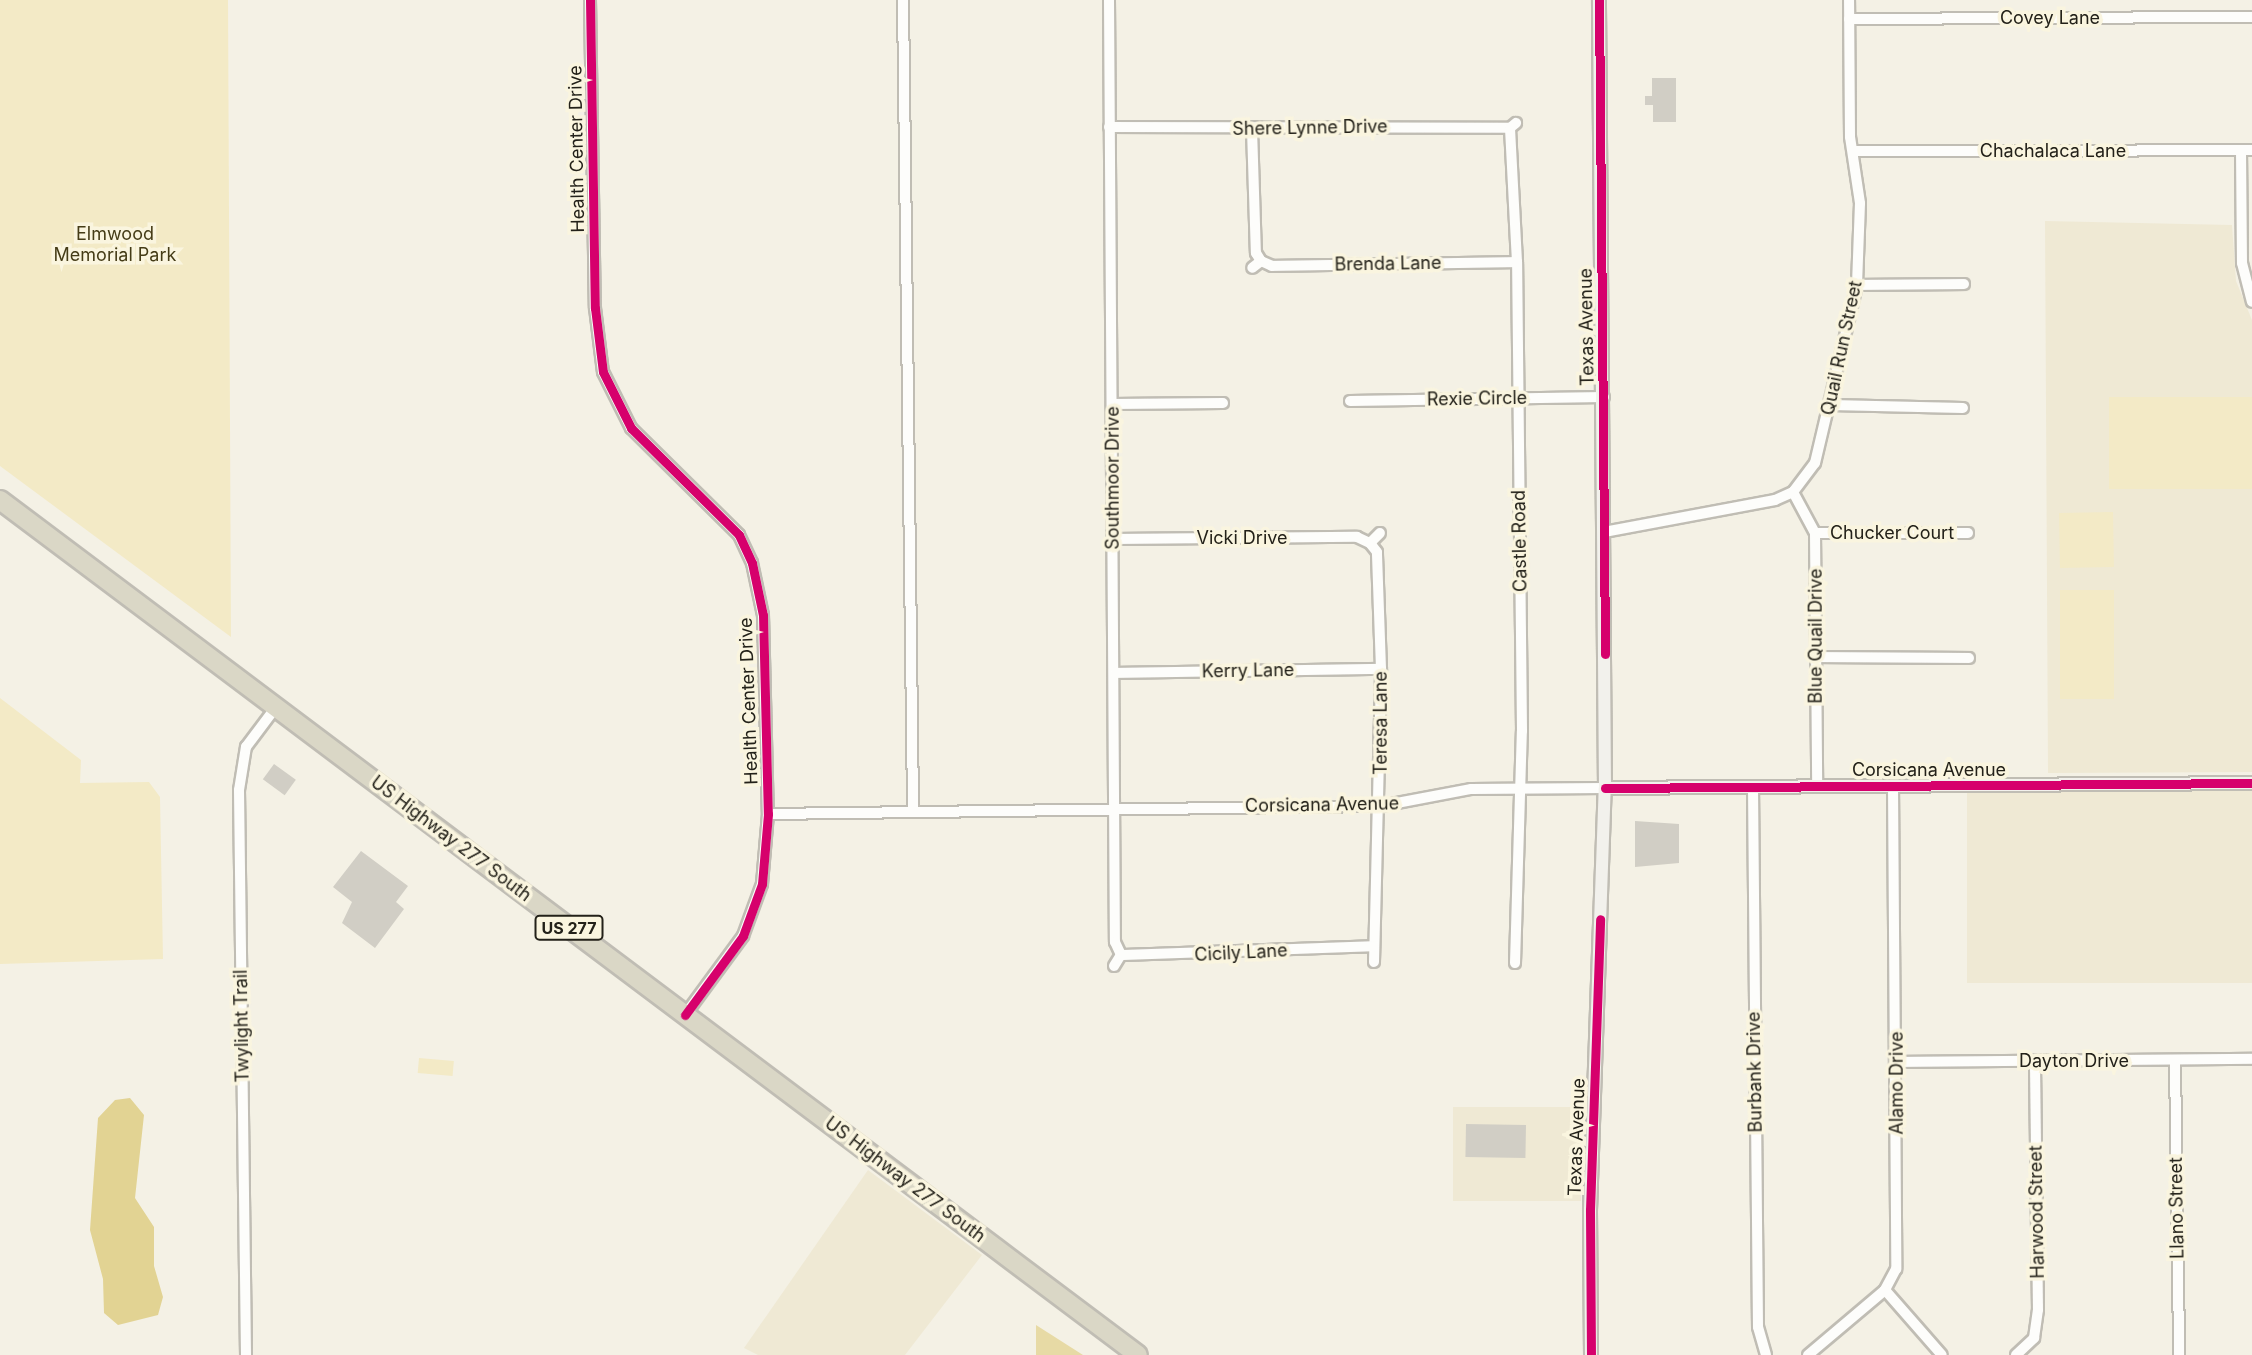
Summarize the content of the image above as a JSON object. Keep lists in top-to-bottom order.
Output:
{
  "streets": {
    "highway": ["US Highway 277 South", "US 277"],
    "street": [
      "Covey Lane",
      "Shere Lynne Drive",
      "Health Center Drive",
      "Chachalaca Lane",
      "Brenda Lane",
      "Texas Avenue",
      "Quail Run Street",
      "Rexie Circle",
      "Southmoor Drive",
      "Chucker Court",
      "Vicki Drive",
      "Castle Road",
      "Blue Quail Drive",
      "Kerry Lane",
      "Teresa Lane",
      "Corsicana Avenue",
      "Cicily Lane",
      "Twylight Trail",
      "Dayton Drive",
      "Burbank Drive",
      "Alamo Drive",
      "Llano Street",
      "Harwood Street"
    ]
  },
  "crossings": [
    ["Covey Lane", "Quail Run Street"],
    ["Shere Lynne Drive", "Southmoor Drive"],
    ["Shere Lynne Drive", "Castle Road"],
    ["Health Center Drive", "Corsicana Avenue"],
    ["Health Center Drive", "US Highway 277 South"],
    ["Chachalaca Lane", "Quail Run Street"],
    ["Brenda Lane", "Castle Road"],
    ["Texas Avenue", "Rexie Circle"],
    ["Texas Avenue", "Corsicana Avenue"],
    ["Quail Run Street", "Blue Quail Drive"],
    ["Rexie Circle", "Castle Road"],
    ["Southmoor Drive", "Vicki Drive"],
    ["Southmoor Drive", "Kerry Lane"],
    ["Southmoor Drive", "Corsicana Avenue"],
    ["Southmoor Drive", "Cicily Lane"],
    ["Chucker Court", "Blue Quail Drive"],
    ["Vicki Drive", "Teresa Lane"],
    ["Castle Road", "Corsicana Avenue"],
    ["Blue Quail Drive", "Corsicana Avenue"],
    ["Kerry Lane", "Teresa Lane"],
    ["Teresa Lane", "Corsicana Avenue"],
    ["Teresa Lane", "Cicily Lane"],
    ["Corsicana Avenue", "Burbank Drive"],
    ["Corsicana Avenue", "Alamo Drive"],
    ["US Highway 277 South", "Twylight Trail"],
    ["Dayton Drive", "Alamo Drive"],
    ["Dayton Drive", "Llano Street"],
    ["Dayton Drive", "Harwood Street"]
  ],
  "parks": ["Elmwood Memorial Park"]
}
